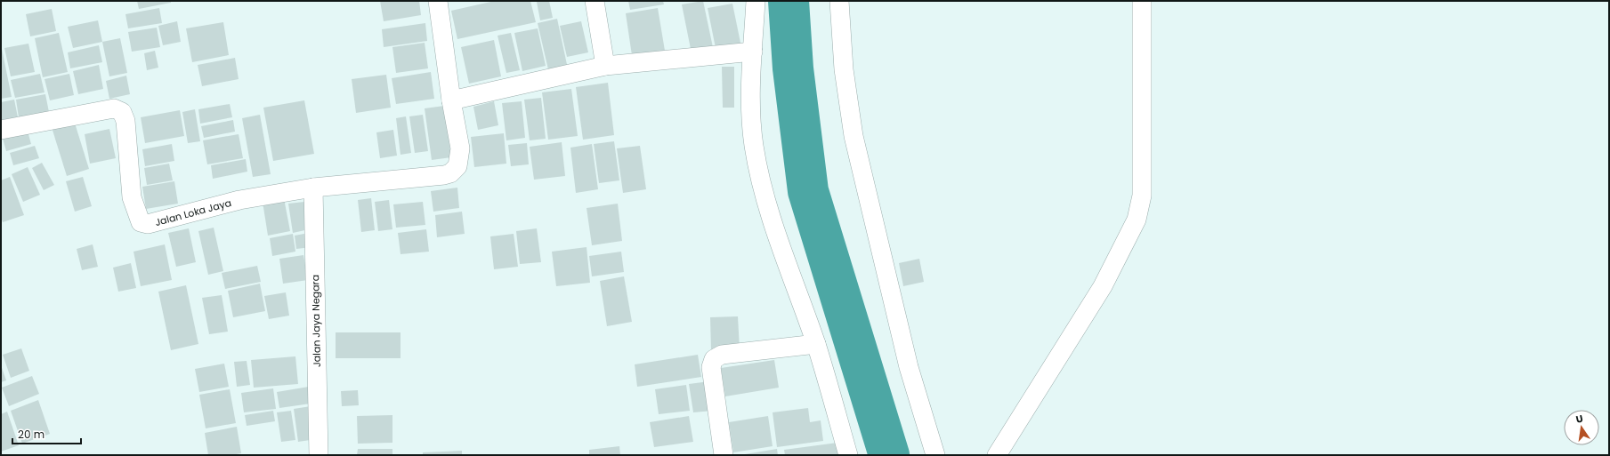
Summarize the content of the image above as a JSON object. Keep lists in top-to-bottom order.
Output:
{
  "streets": {
    "street": ["Jalan Loka Jaya", "Jalan Jaya Negara"]
  },
  "crossings": [
    ["Jalan Loka Jaya", "Jalan Jaya Negara"]
  ],
  "scale_bar": "20 m",
  "north": "top"
}
